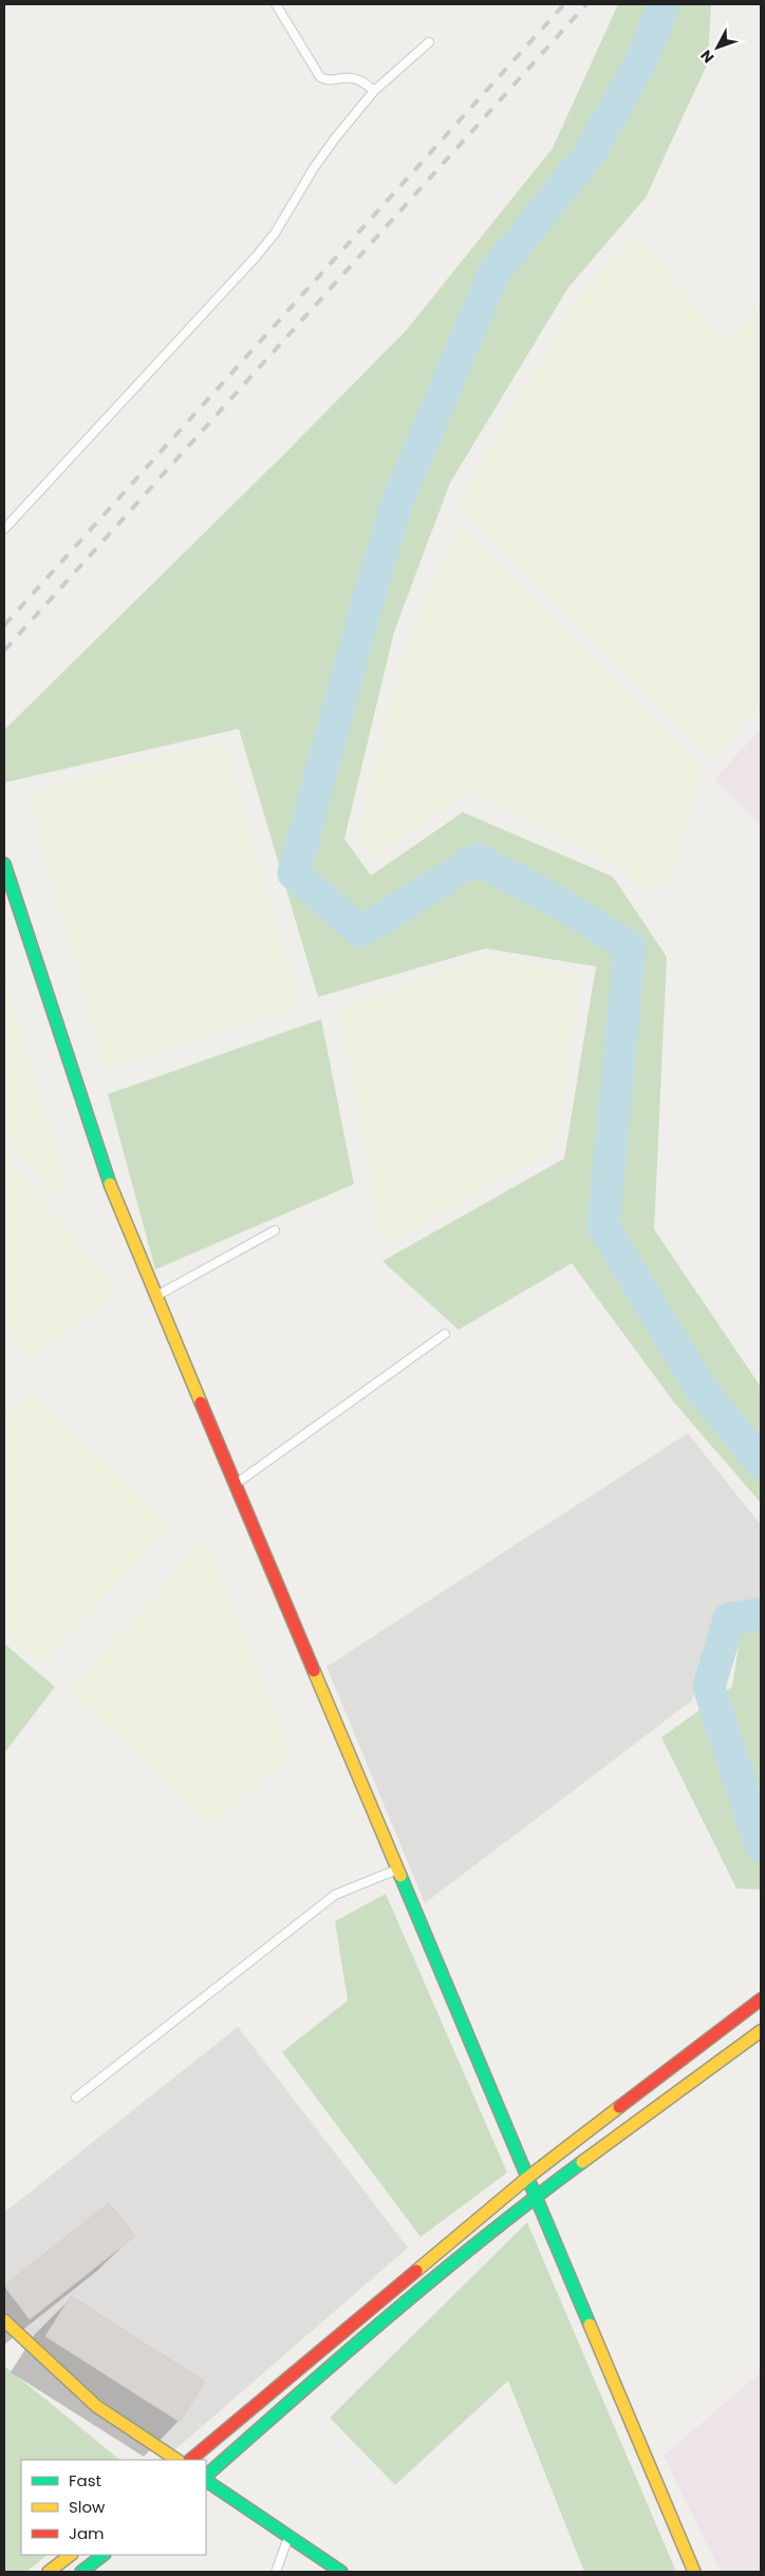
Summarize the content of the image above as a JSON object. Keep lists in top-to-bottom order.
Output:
{
  "legend": ["Fast", "Slow", "Jam"],
  "north": "bottom left"
}
